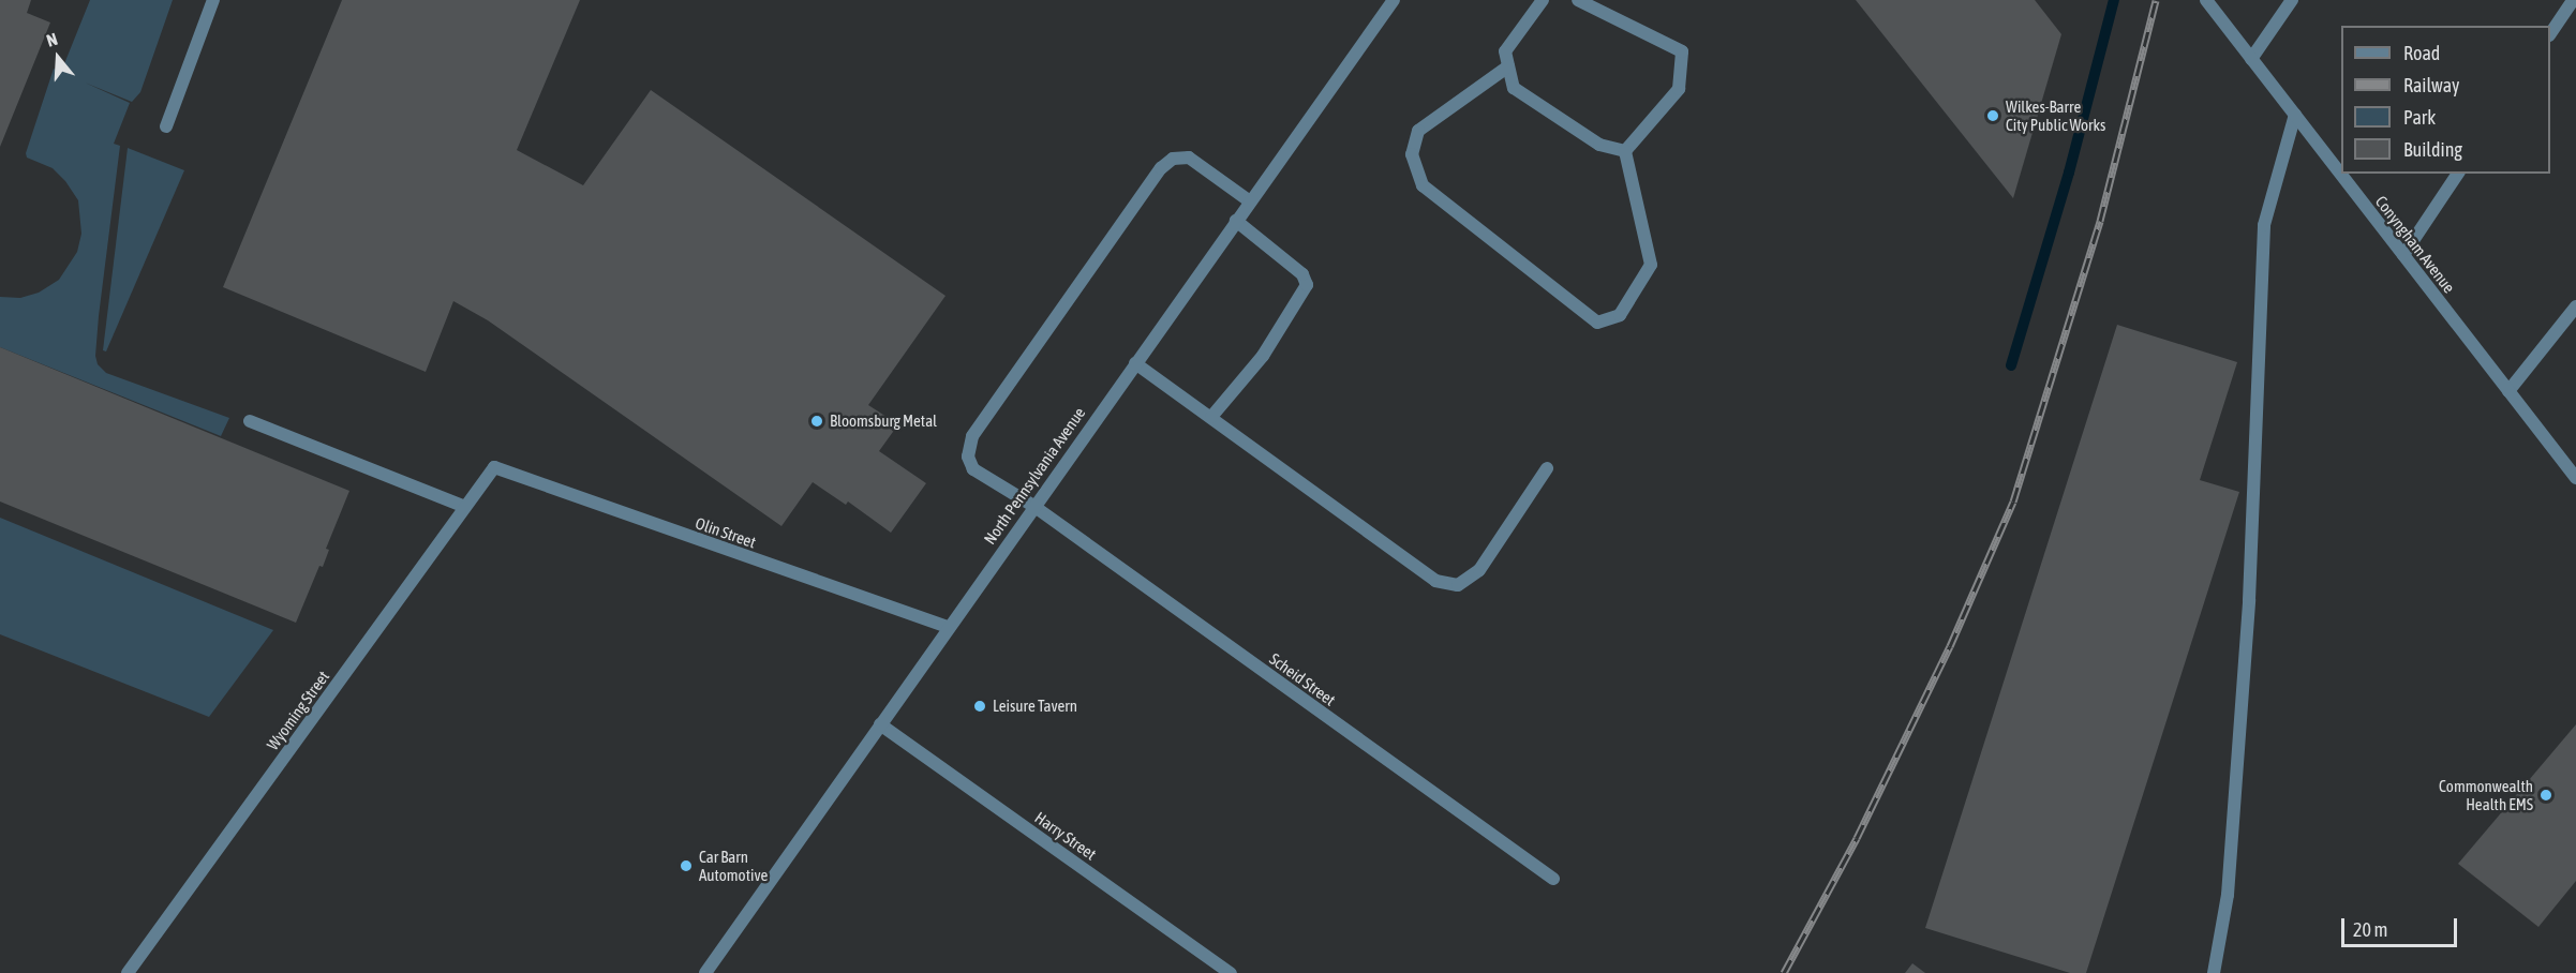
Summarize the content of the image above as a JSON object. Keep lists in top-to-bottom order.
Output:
{
  "streets": {
    "street": [
      "Conyngham Avenue",
      "North Pennsylvania Avenue",
      "Olin Street",
      "Scheid Street",
      "Wyoming Street",
      "Harry Street"
    ]
  },
  "crossings": [
    ["North Pennsylvania Avenue", "Olin Street"],
    ["North Pennsylvania Avenue", "Scheid Street"],
    ["North Pennsylvania Avenue", "Harry Street"],
    ["Olin Street", "Wyoming Street"]
  ],
  "places": [
    "Wilkes-Barre City Public Works",
    "Bloomsburg Metal",
    "Leisure Tavern",
    "Commonwealth Health EMS",
    "Car Barn Automotive"
  ],
  "legend": [
    "Road",
    "Railway",
    "Park",
    "Building"
  ],
  "scale_bar": "20 m",
  "north": "top"
}
